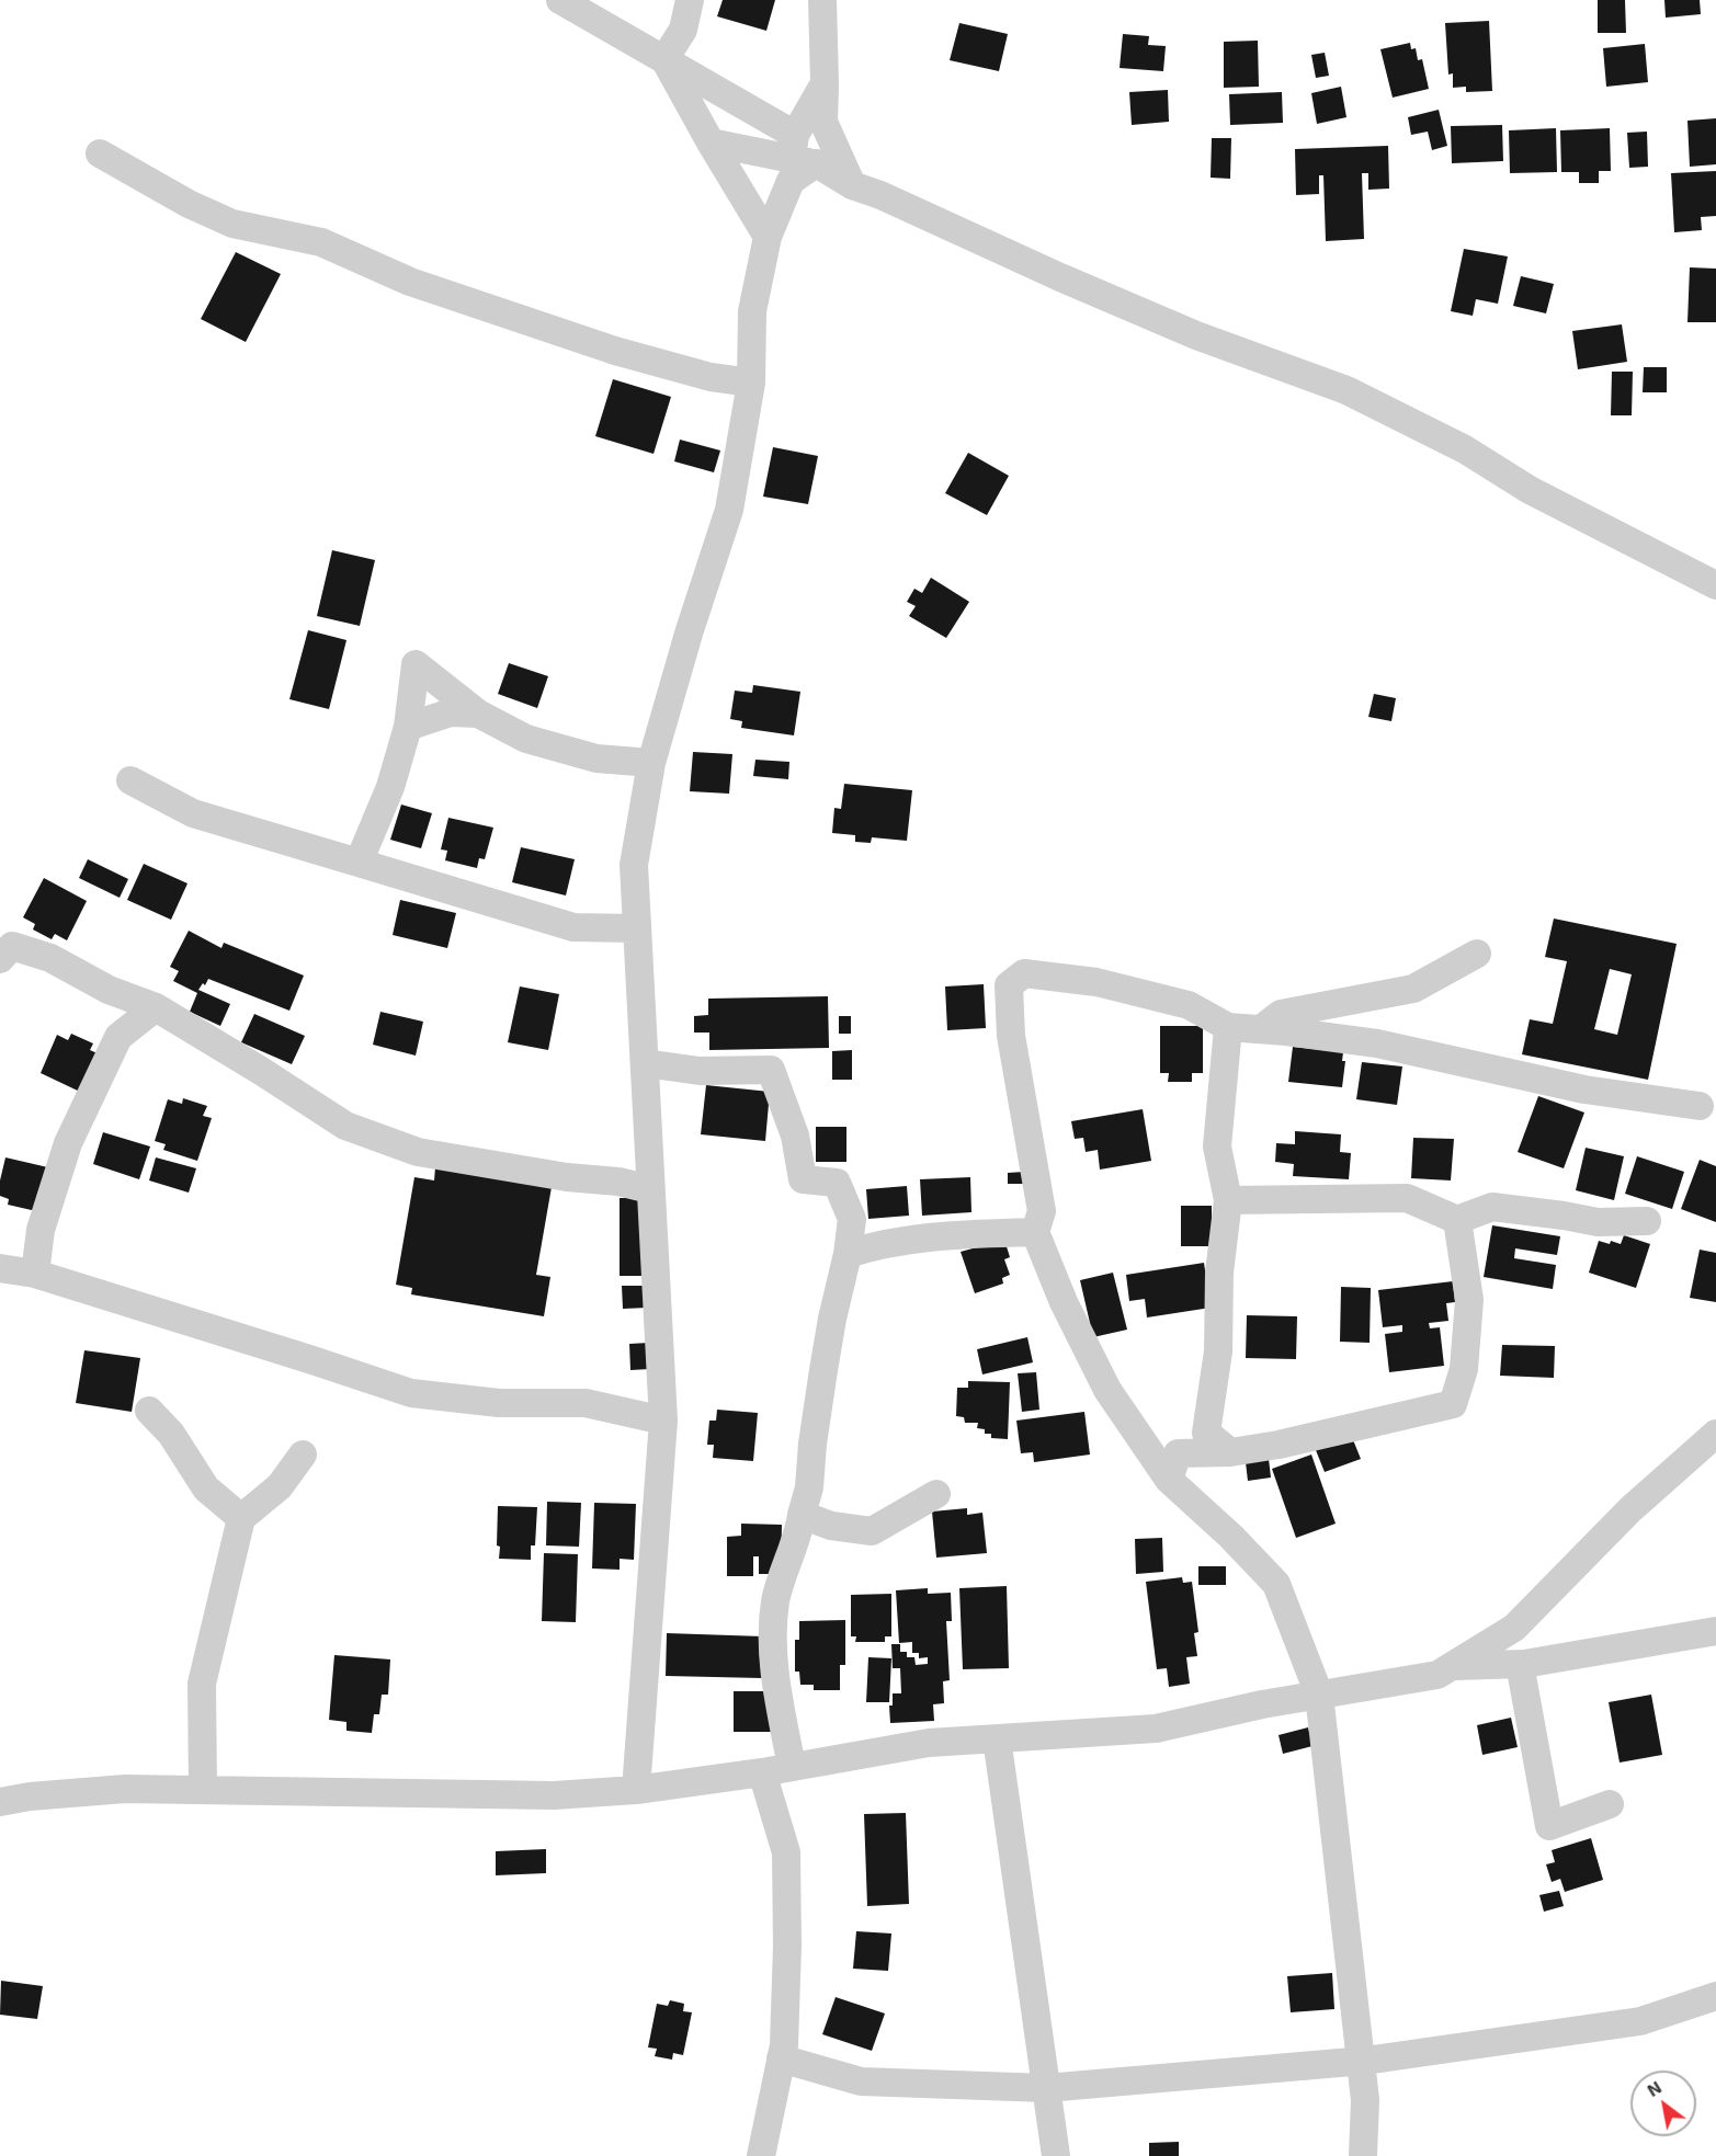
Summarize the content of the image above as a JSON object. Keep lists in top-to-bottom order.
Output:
{
  "north": "top left"
}
